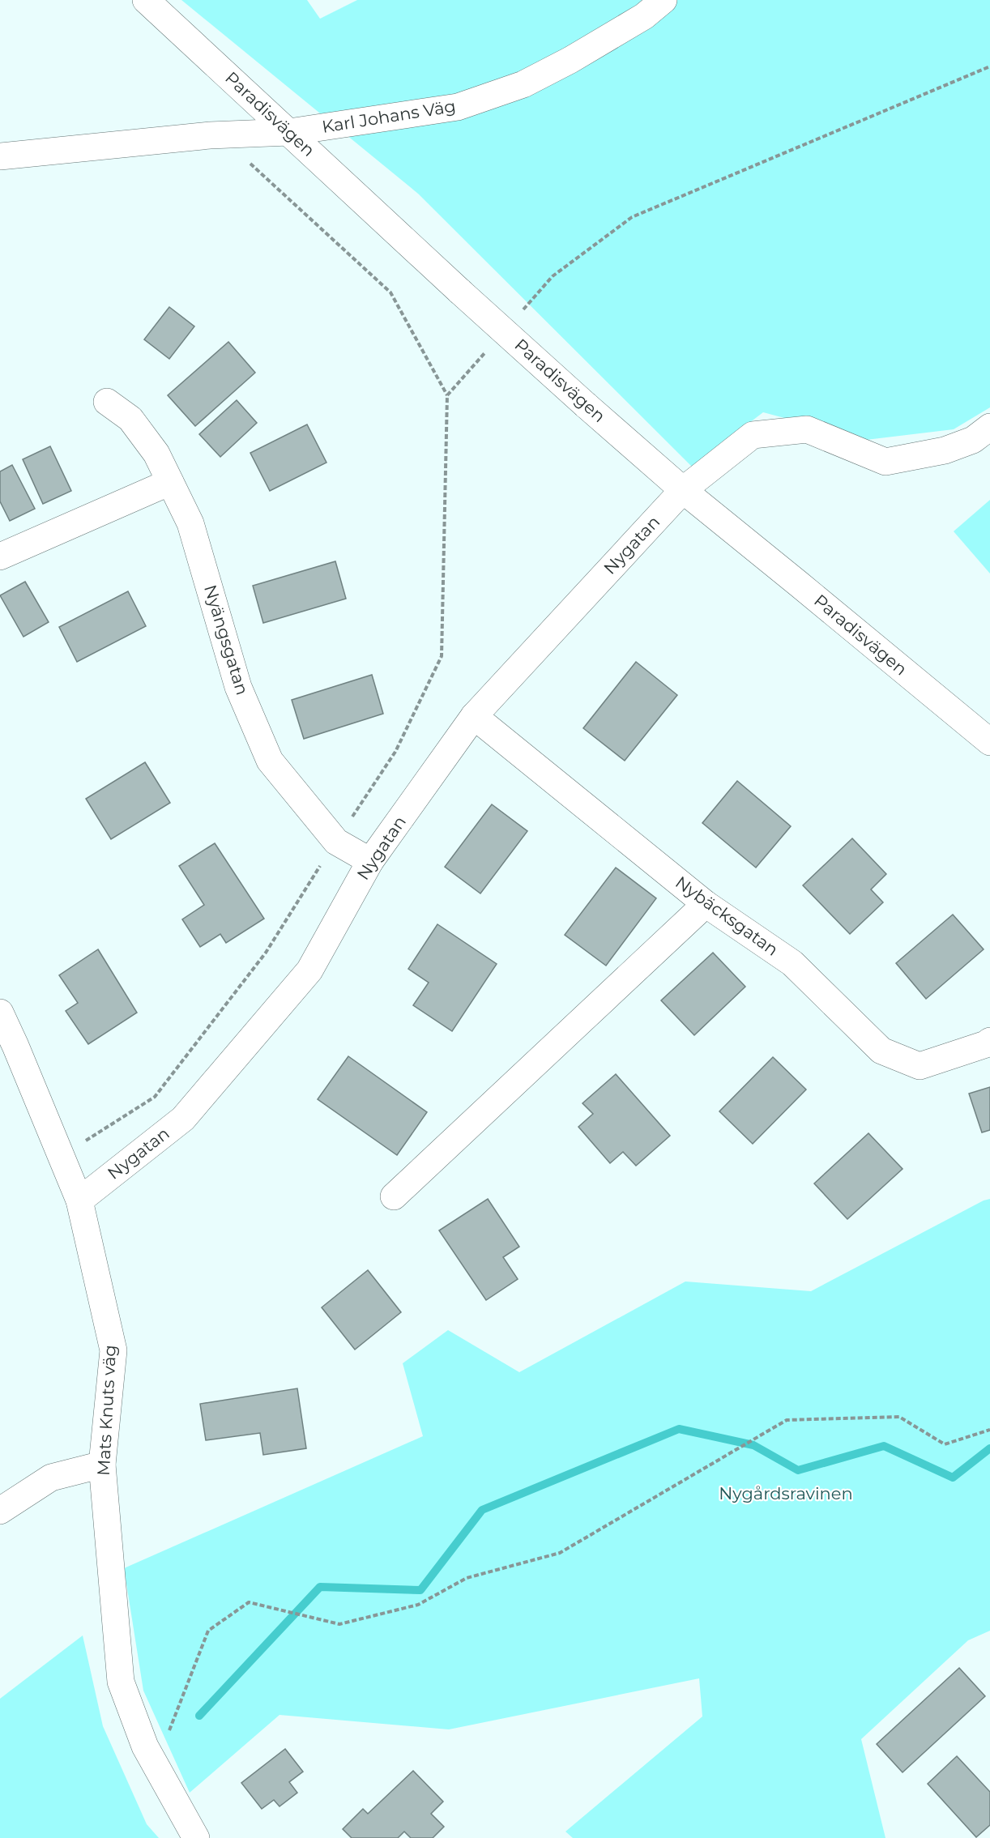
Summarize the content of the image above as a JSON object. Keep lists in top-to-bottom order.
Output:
{
  "streets": {
    "street": [
      "Paradisvägen",
      "Karl Johans Väg",
      "Nygatan",
      "Nyängsgatan",
      "Nybäcksgatan",
      "Mats Knuts väg"
    ]
  },
  "crossings": [
    ["Paradisvägen", "Karl Johans Väg"],
    ["Paradisvägen", "Nygatan"],
    ["Nygatan", "Nyängsgatan"],
    ["Nygatan", "Nybäcksgatan"],
    ["Nygatan", "Mats Knuts väg"]
  ],
  "parks": ["Nygårdsravinen"]
}
